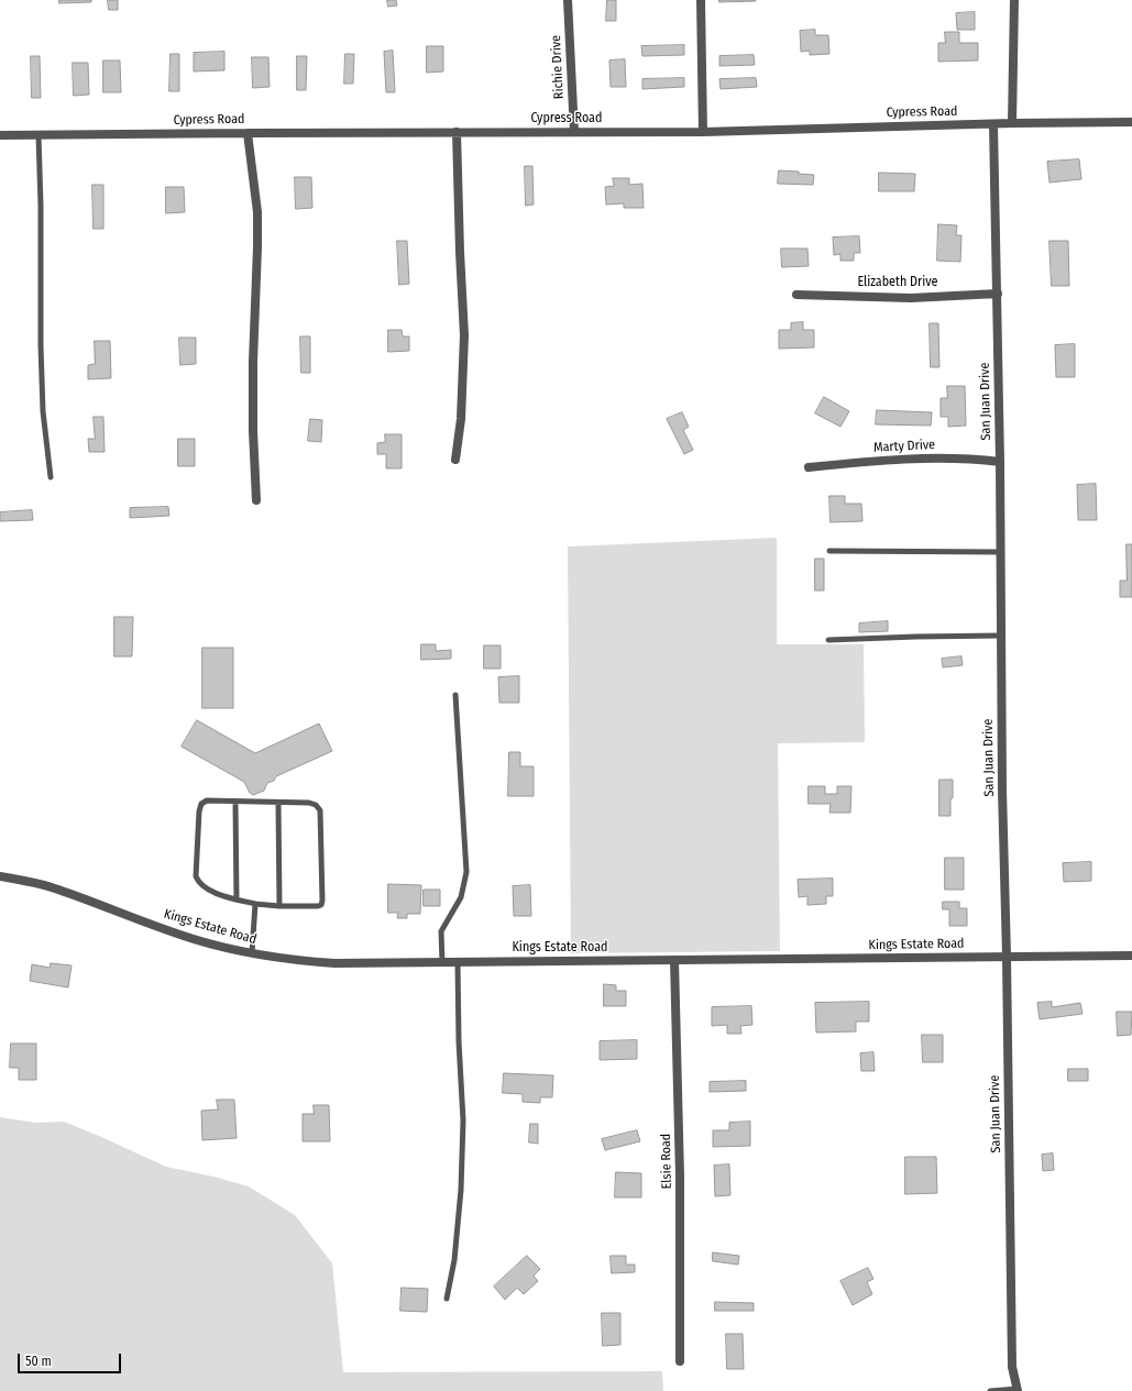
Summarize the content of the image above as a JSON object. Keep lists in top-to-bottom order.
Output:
{
  "streets": {
    "street": [
      "Richie Drive",
      "Cypress Road",
      "Elizabeth Drive",
      "San Juan Drive",
      "Marty Drive",
      "Kings Estate Road",
      "Elsie Road"
    ]
  },
  "crossings": [
    ["Richie Drive", "Cypress Road"],
    ["Cypress Road", "San Juan Drive"],
    ["Elizabeth Drive", "San Juan Drive"],
    ["San Juan Drive", "Marty Drive"],
    ["San Juan Drive", "Kings Estate Road"],
    ["Kings Estate Road", "Elsie Road"]
  ],
  "scale_bar": "50 m"
}
